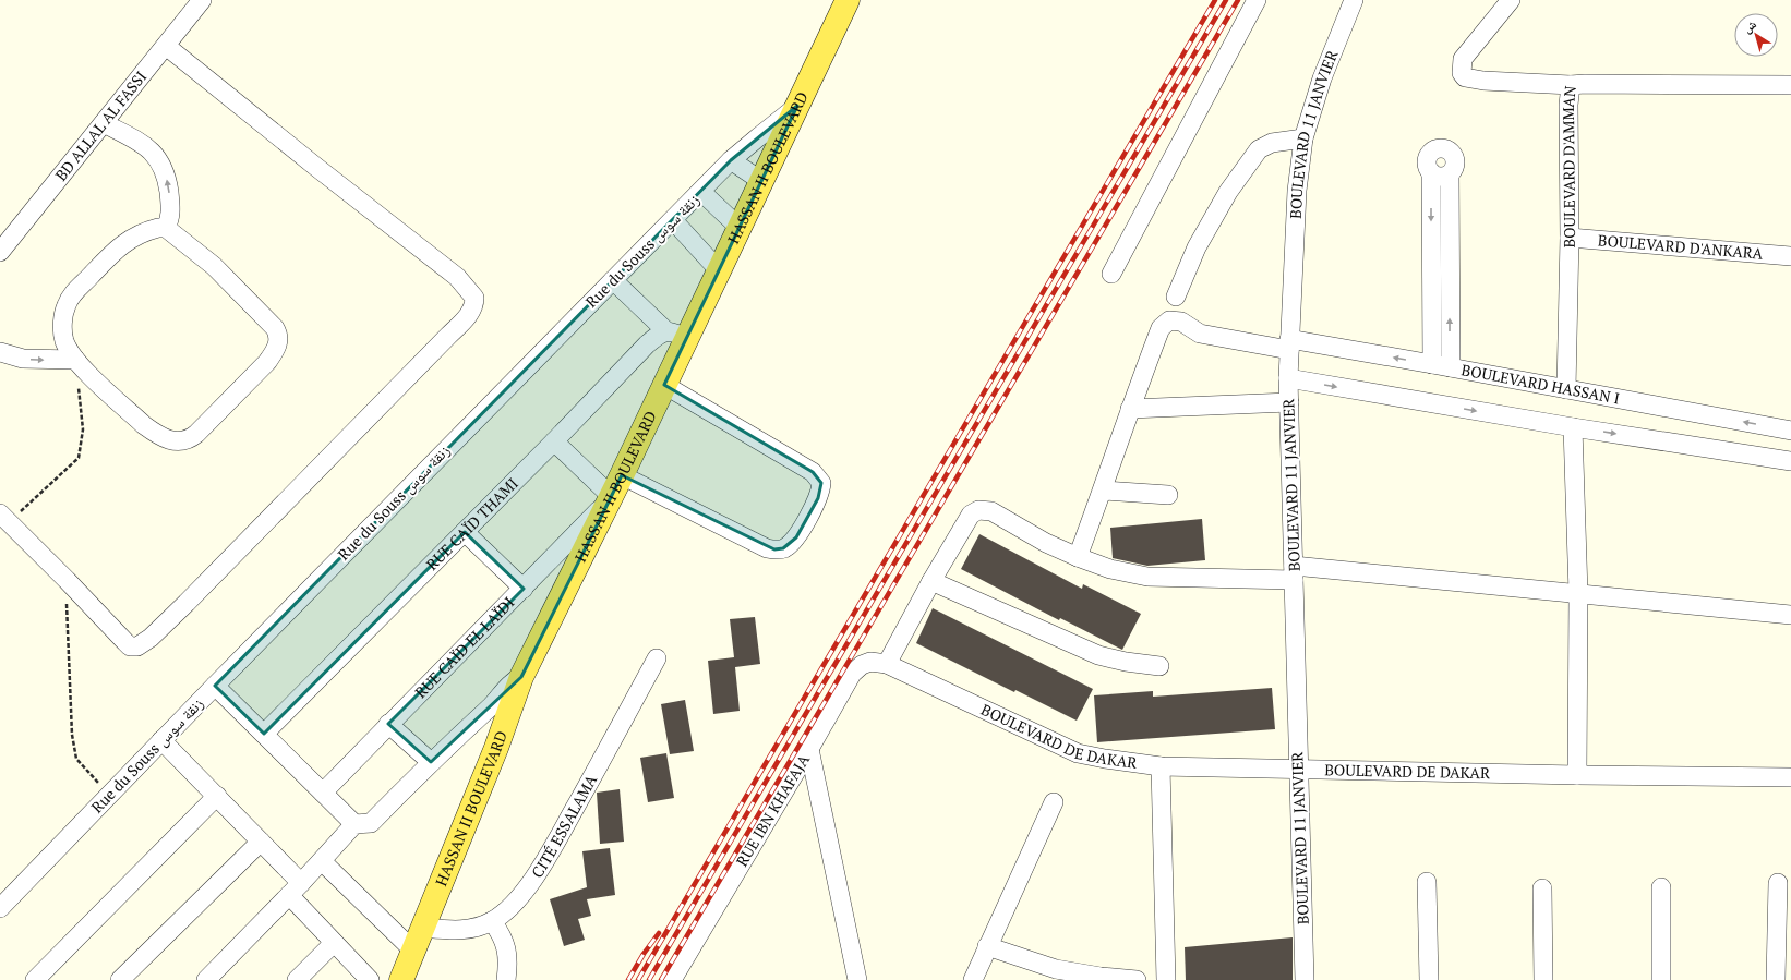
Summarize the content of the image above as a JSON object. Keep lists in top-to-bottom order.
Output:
{
  "streets": {
    "main road": ["HASSAN II BOULEVARD"],
    "street": [
      "BD ALLAL AL FASSI",
      "BOULEVARD 11 JANVIER",
      "BOULEVARD D'AMMAN",
      "BOULEVARD D'ANKARA",
      "Rue du Souss زنقة سوس",
      "BOULEVARD HASSAN I",
      "RUE CAÏD THAMI",
      "RUE CAÏD EL LAÏDI",
      "BOULEVARD DE DAKAR",
      "RUE IBN KHAFAJA",
      "CITÉ ESSALAMA"
    ]
  },
  "crossings": [
    ["BOULEVARD 11 JANVIER", "BOULEVARD HASSAN I"],
    ["BOULEVARD 11 JANVIER", "BOULEVARD DE DAKAR"],
    ["HASSAN II BOULEVARD", "Rue du Souss زنقة سوس"],
    ["HASSAN II BOULEVARD", "RUE CAÏD THAMI"],
    ["HASSAN II BOULEVARD", "RUE CAÏD EL LAÏDI"],
    ["HASSAN II BOULEVARD", "CITÉ ESSALAMA"],
    ["BOULEVARD D'AMMAN", "BOULEVARD D'ANKARA"],
    ["BOULEVARD D'AMMAN", "BOULEVARD HASSAN I"],
    ["BOULEVARD DE DAKAR", "RUE IBN KHAFAJA"]
  ],
  "north": "top left"
}
